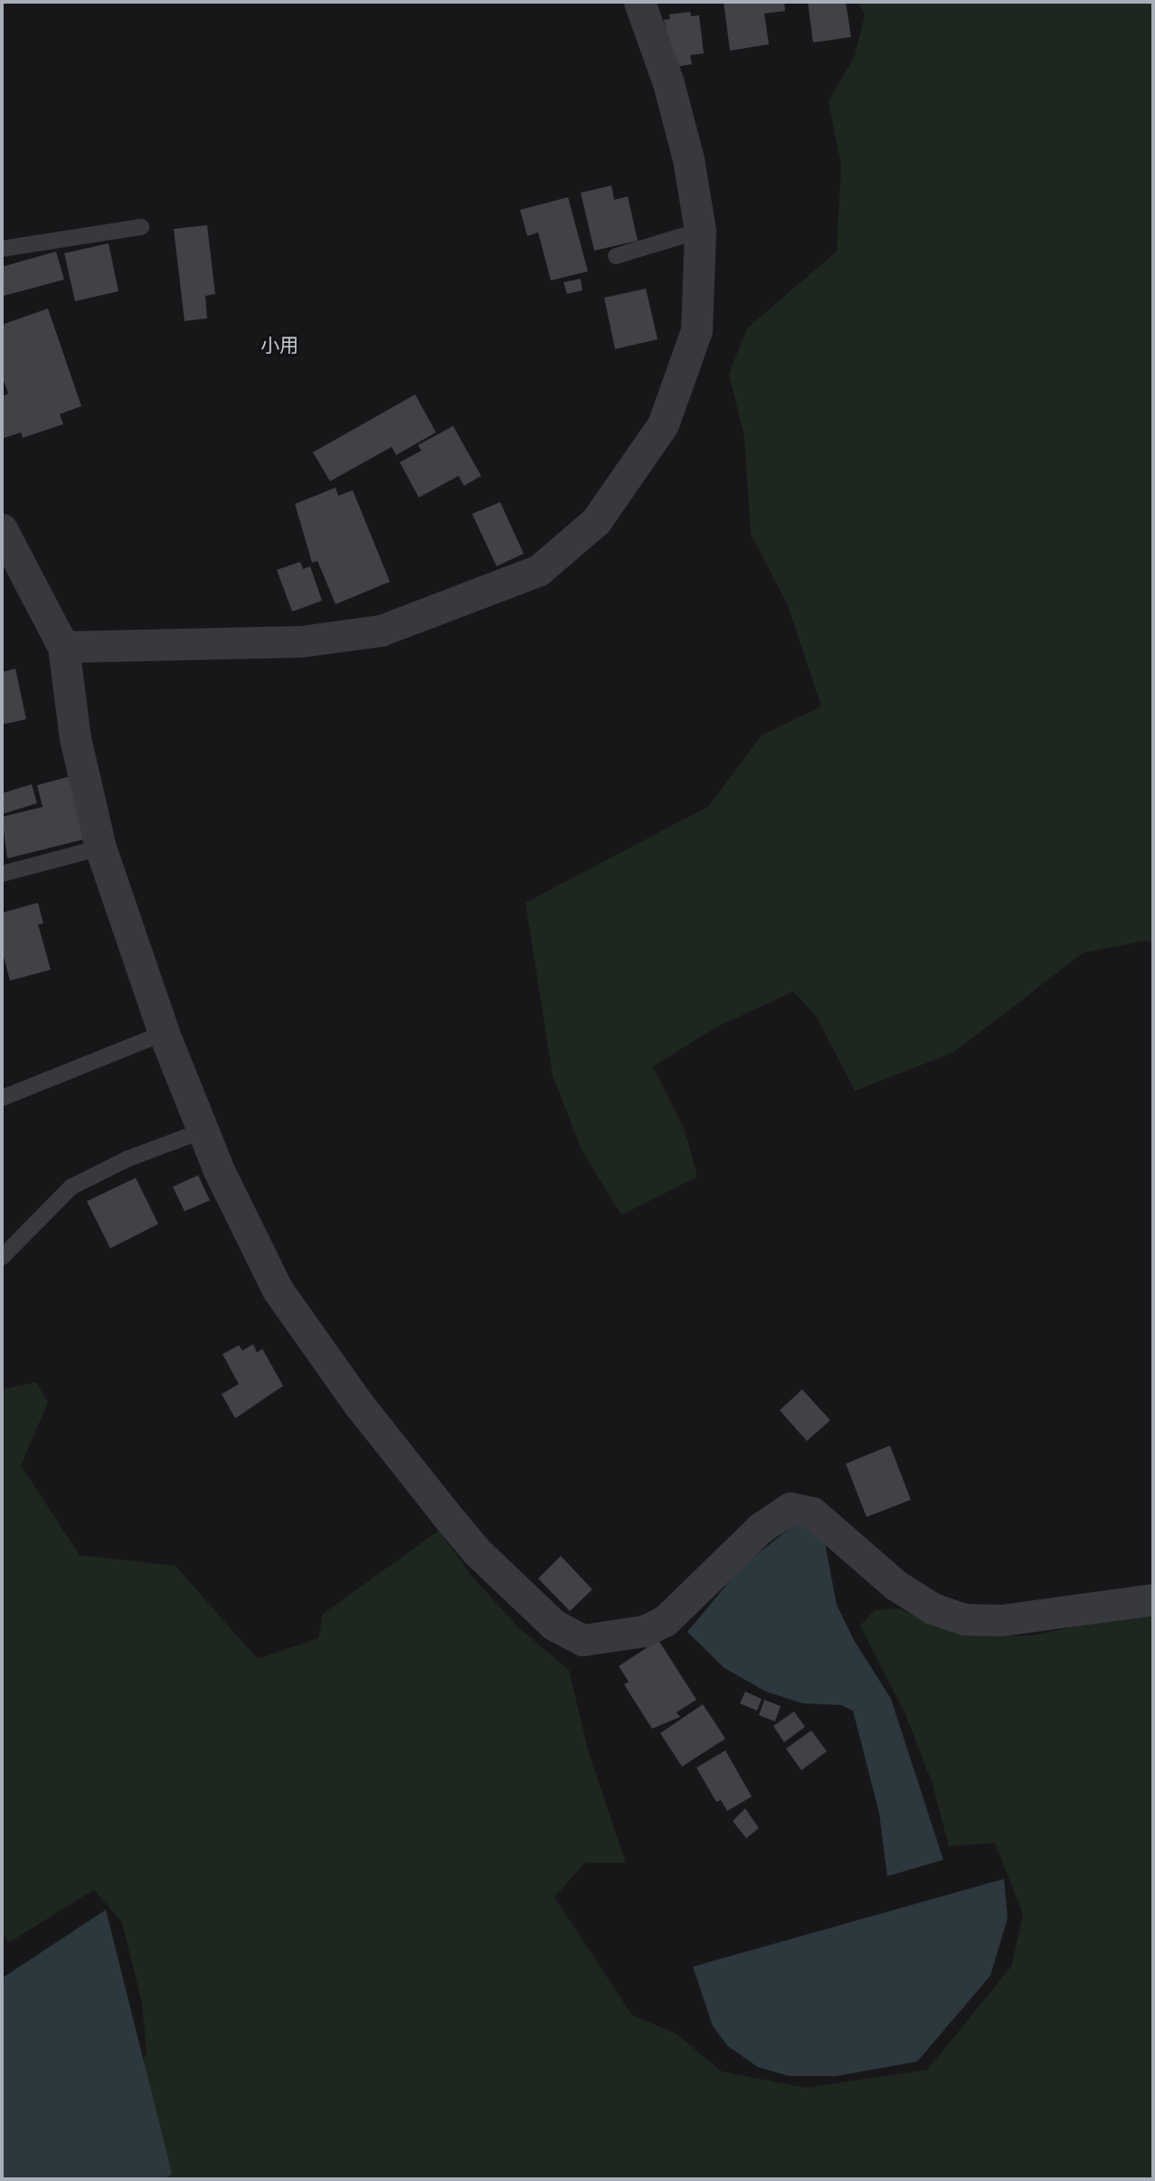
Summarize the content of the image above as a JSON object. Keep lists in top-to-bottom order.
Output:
{
  "districts": ["小用"]
}
